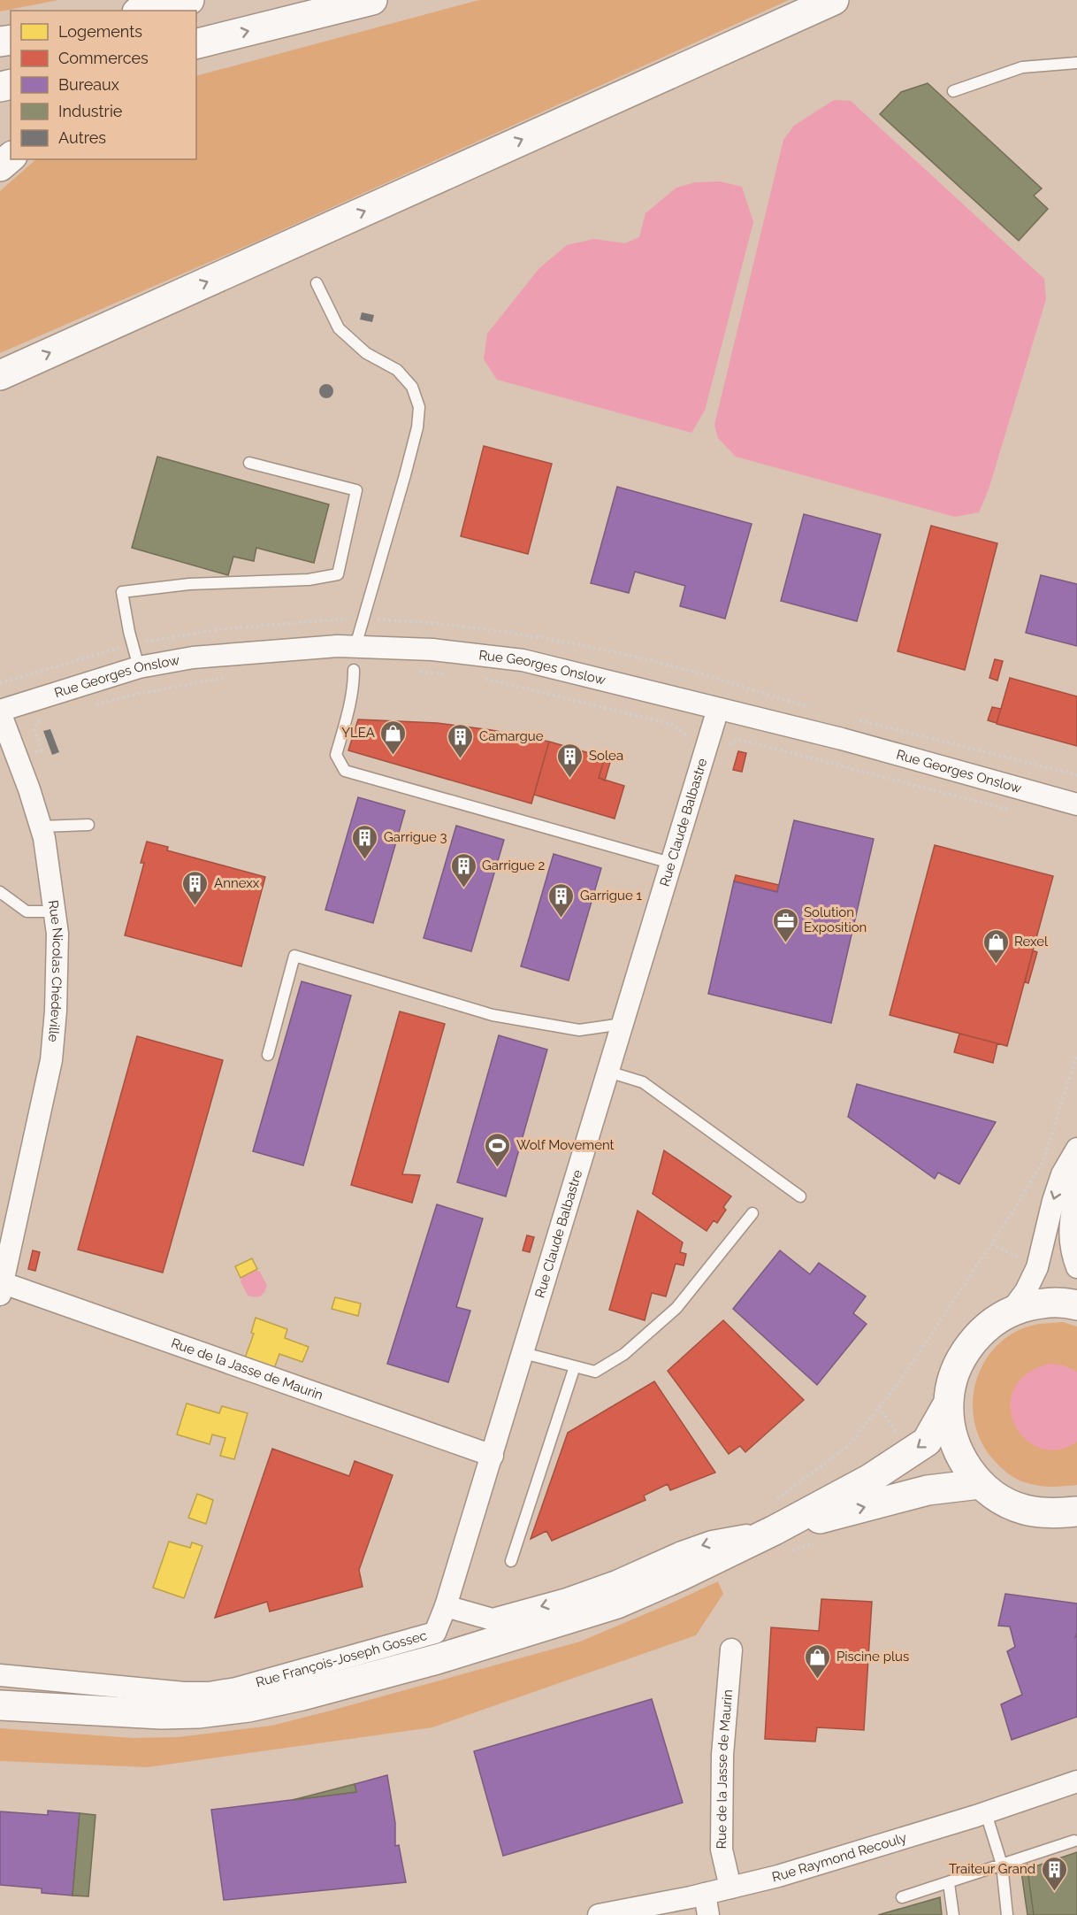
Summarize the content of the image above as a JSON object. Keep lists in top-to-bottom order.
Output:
{
  "streets": {
    "main road": ["Rue François-Joseph Gossec"],
    "street": [
      "Rue Georges Onslow",
      "Rue Claude Balbastre",
      "Rue Nicolas Chédeville",
      "Rue de la Jasse de Maurin",
      "Rue Raymond Recouly"
    ]
  },
  "crossings": [
    ["Rue Georges Onslow", "Rue Claude Balbastre"],
    ["Rue Georges Onslow", "Rue Nicolas Chédeville"],
    ["Rue Claude Balbastre", "Rue de la Jasse de Maurin"],
    ["Rue Claude Balbastre", "Rue François-Joseph Gossec"],
    ["Rue Nicolas Chédeville", "Rue de la Jasse de Maurin"],
    ["Rue de la Jasse de Maurin", "Rue Raymond Recouly"]
  ],
  "places": {
    "shop": ["YLEA", "Rexel", "Piscine plus"],
    "building": [
      "Camargue",
      "Solea",
      "Garrigue 3",
      "Garrigue 2",
      "Annexx",
      "Garrigue 1",
      "Traiteur Grand"
    ],
    "office": ["Solution Exposition"],
    "sports": ["Wolf Movement"]
  },
  "legend": [
    "Logements",
    "Commerces",
    "Bureaux",
    "Industrie",
    "Autres"
  ]
}
